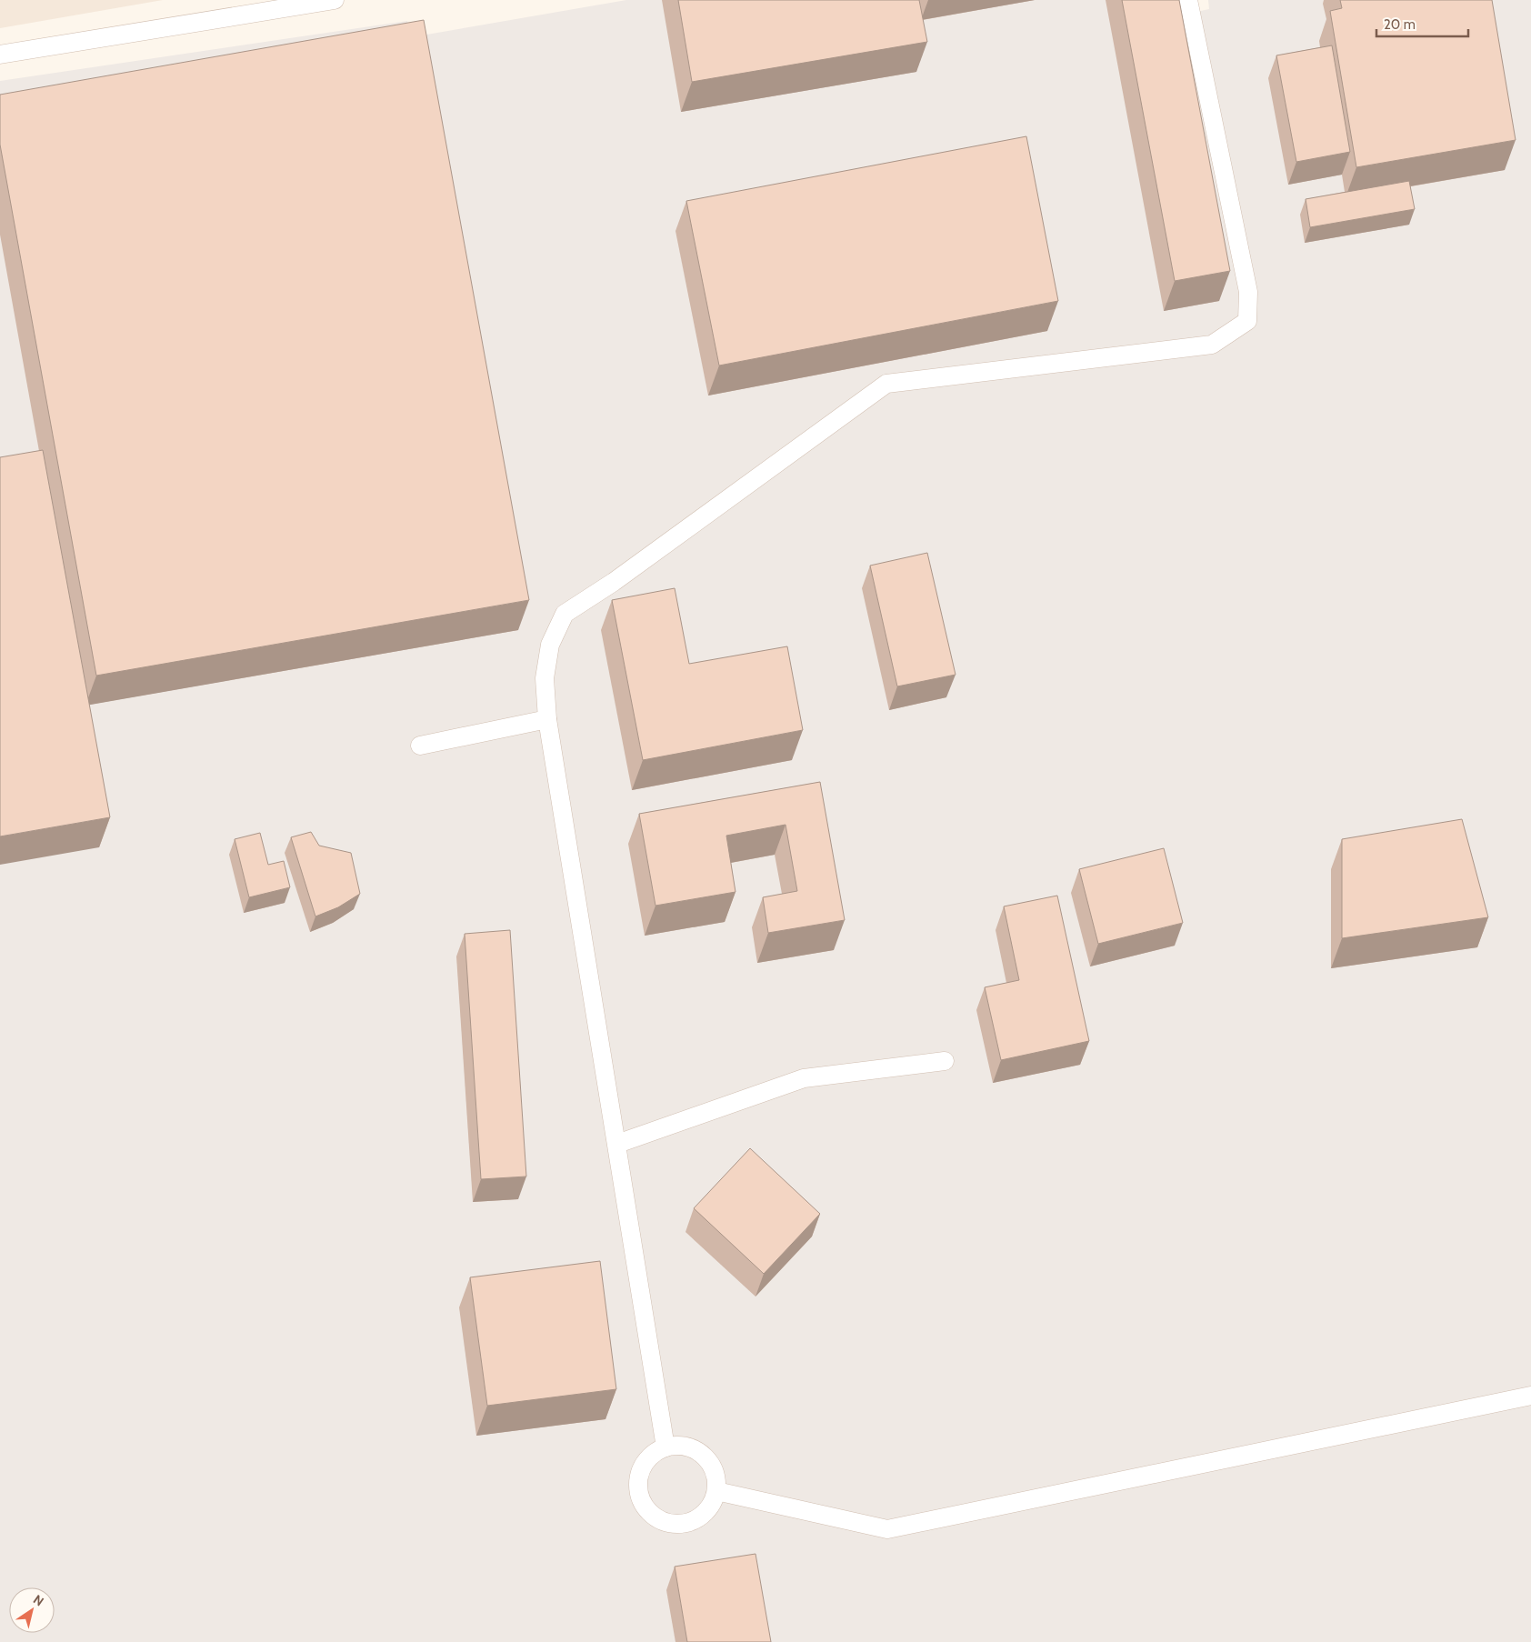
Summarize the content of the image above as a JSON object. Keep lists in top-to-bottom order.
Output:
{
  "scale_bar": "20 m",
  "north": "top right"
}
